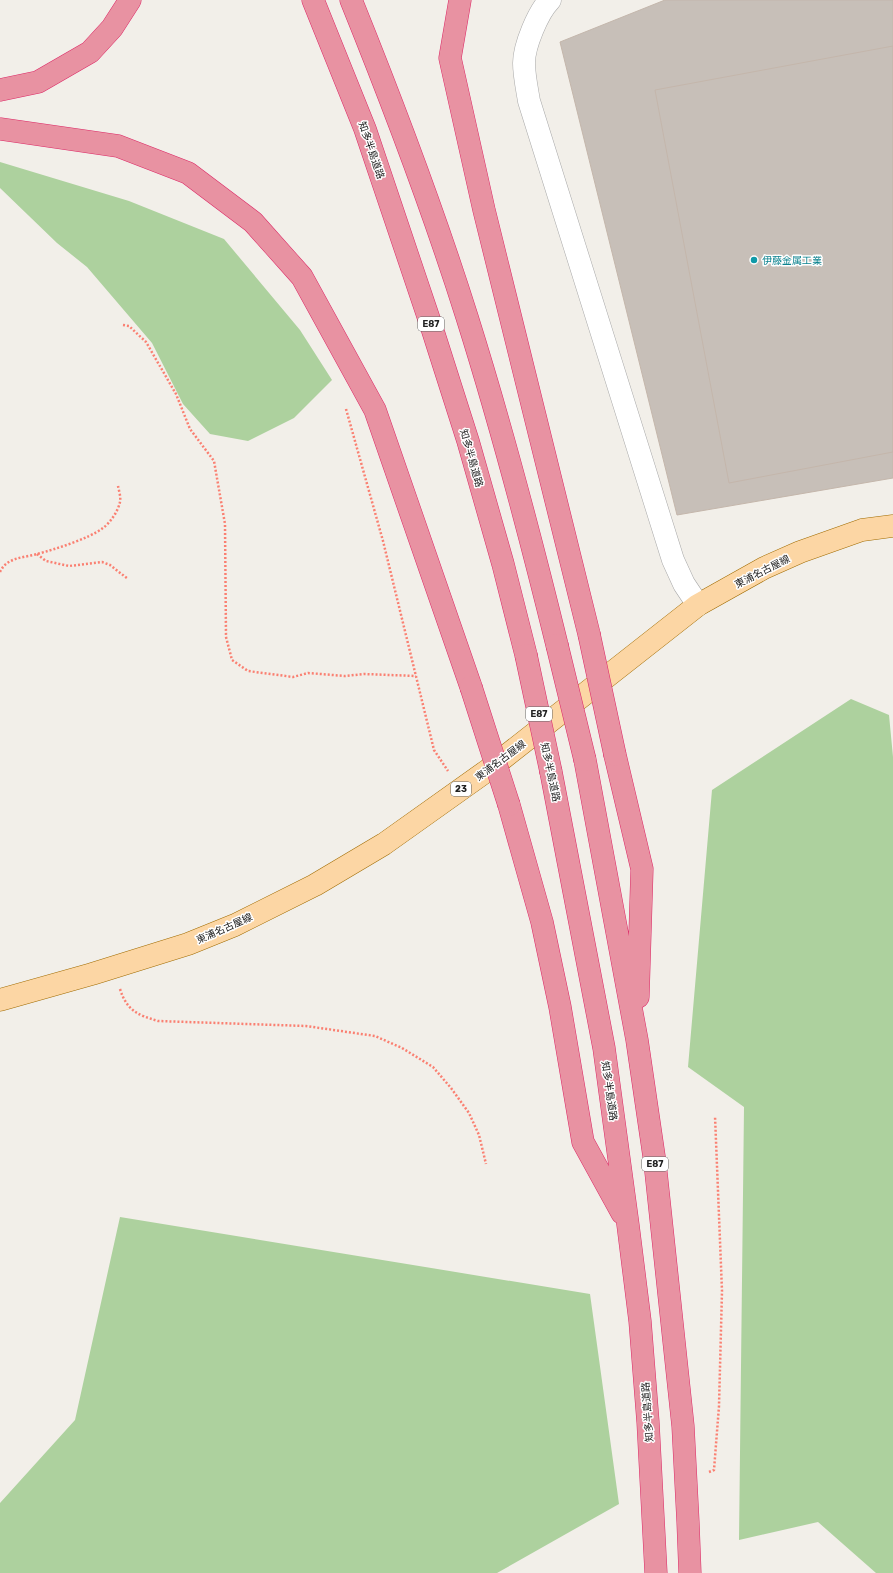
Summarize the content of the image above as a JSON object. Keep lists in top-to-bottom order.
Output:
{
  "streets": {
    "highway": ["知多半島道路", "E87"],
    "main road": ["東浦名古屋線", "23"]
  },
  "places": ["伊藤金属工業"]
}
